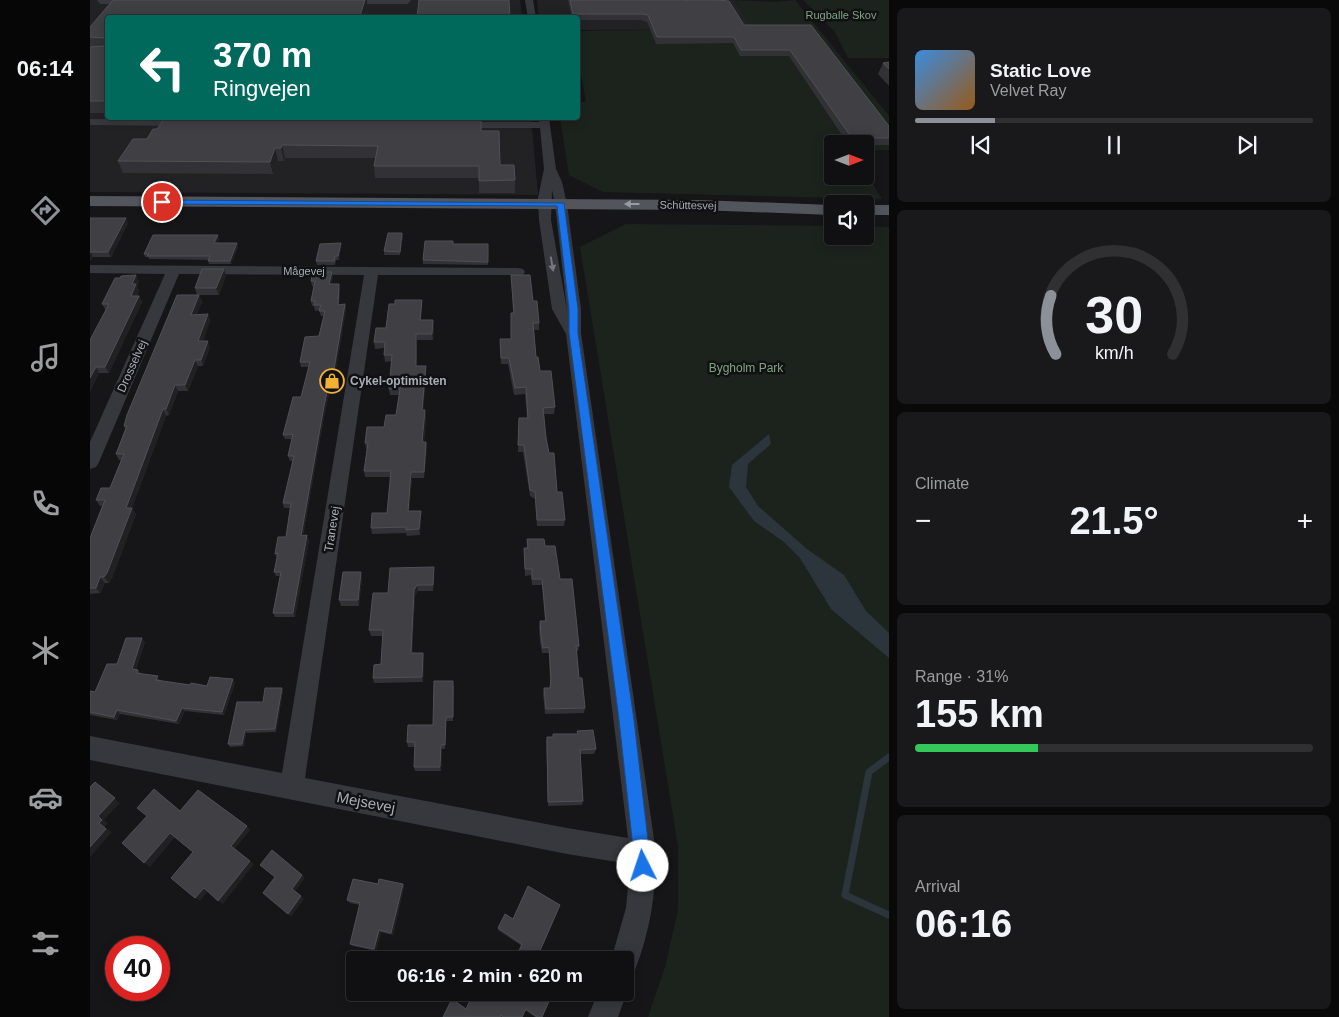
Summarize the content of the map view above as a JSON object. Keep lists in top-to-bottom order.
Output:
{
  "streets": {
    "main road": ["Schüttesvej"],
    "street": [
      "Mågevej",
      "Drosselvej",
      "Tranevej",
      "Mejsevej"
    ]
  },
  "crossings": [
    ["Mågevej", "Drosselvej"],
    ["Mågevej", "Tranevej"],
    ["Tranevej", "Mejsevej"]
  ],
  "parks": ["Rugballe Skov", "Bygholm Park"],
  "places": {
    "shop": ["Cykel-optimisten"]
  },
  "north": "right",
  "page": {
    "tabs": "06:14",
    "turn": ["370 m", "Ringvejen"],
    "song": ["Static Love", "Velvet Ray"],
    "tile": [
      "Climate",
      ["Range · 31%", "155 km"],
      ["Arrival", "06:16"]
    ],
    "heat": ["−", "21.5°", "+"],
    "limit": "40",
    "trip": "06:16 · 2 min · 620 m",
    "gauge": ["30", "km/h"]
  }
}
